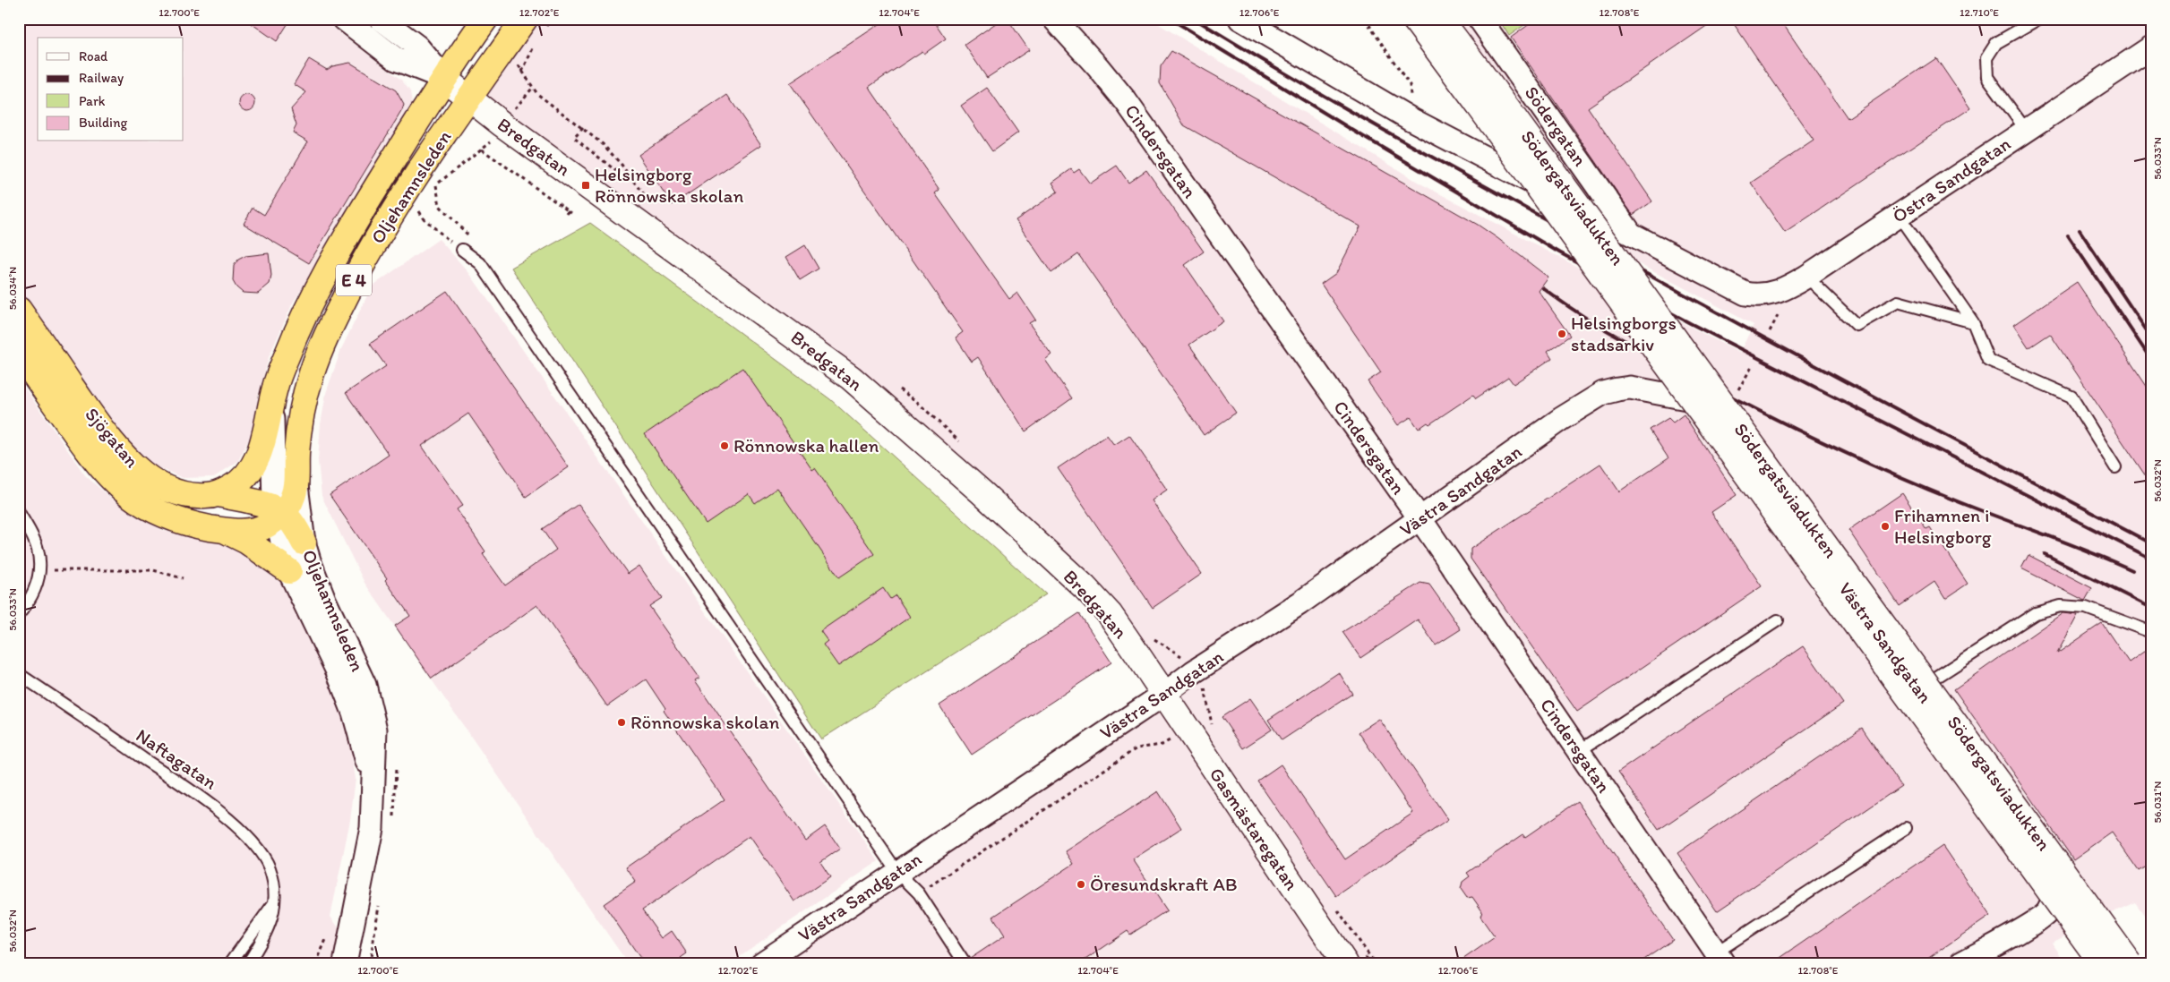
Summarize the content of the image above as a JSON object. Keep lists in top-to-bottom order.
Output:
{
  "streets": {
    "highway": ["Oljehamnsleden", "E 4", "Sjögatan"],
    "main road": ["Bredgatan", "Södergatsviadukten", "Gasmästaregatan"],
    "street": [
      "Södergatan",
      "Cindersgatan",
      "Östra Sandgatan",
      "Västra Sandgatan"
    ],
    "lane": ["Naftagatan"]
  },
  "crossings": [
    ["Södergatan", "Östra Sandgatan"],
    ["Bredgatan", "Oljehamnsleden"],
    ["Bredgatan", "Västra Sandgatan"],
    ["Bredgatan", "Gasmästaregatan"],
    ["Cindersgatan", "Västra Sandgatan"],
    ["Oljehamnsleden", "E 4"],
    ["Oljehamnsleden", "Sjögatan"],
    ["E 4", "Sjögatan"],
    ["Västra Sandgatan", "Gasmästaregatan"]
  ],
  "places": {
    "transit": ["Helsingborg Rönnowska skolan"],
    "other": [
      "Helsingborgs stadsarkiv",
      "Rönnowska hallen",
      "Frihamnen i Helsingborg",
      "Rönnowska skolan",
      "Öresundskraft AB"
    ]
  },
  "legend": [
    "Road",
    "Railway",
    "Park",
    "Building"
  ],
  "coordinates": [
    "12.700°E",
    "12.702°E",
    "12.704°E",
    "12.706°E",
    "12.708°E",
    "12.710°E",
    "56.033°N",
    "56.034°N",
    "56.032°N",
    "56.031°N"
  ]
}
